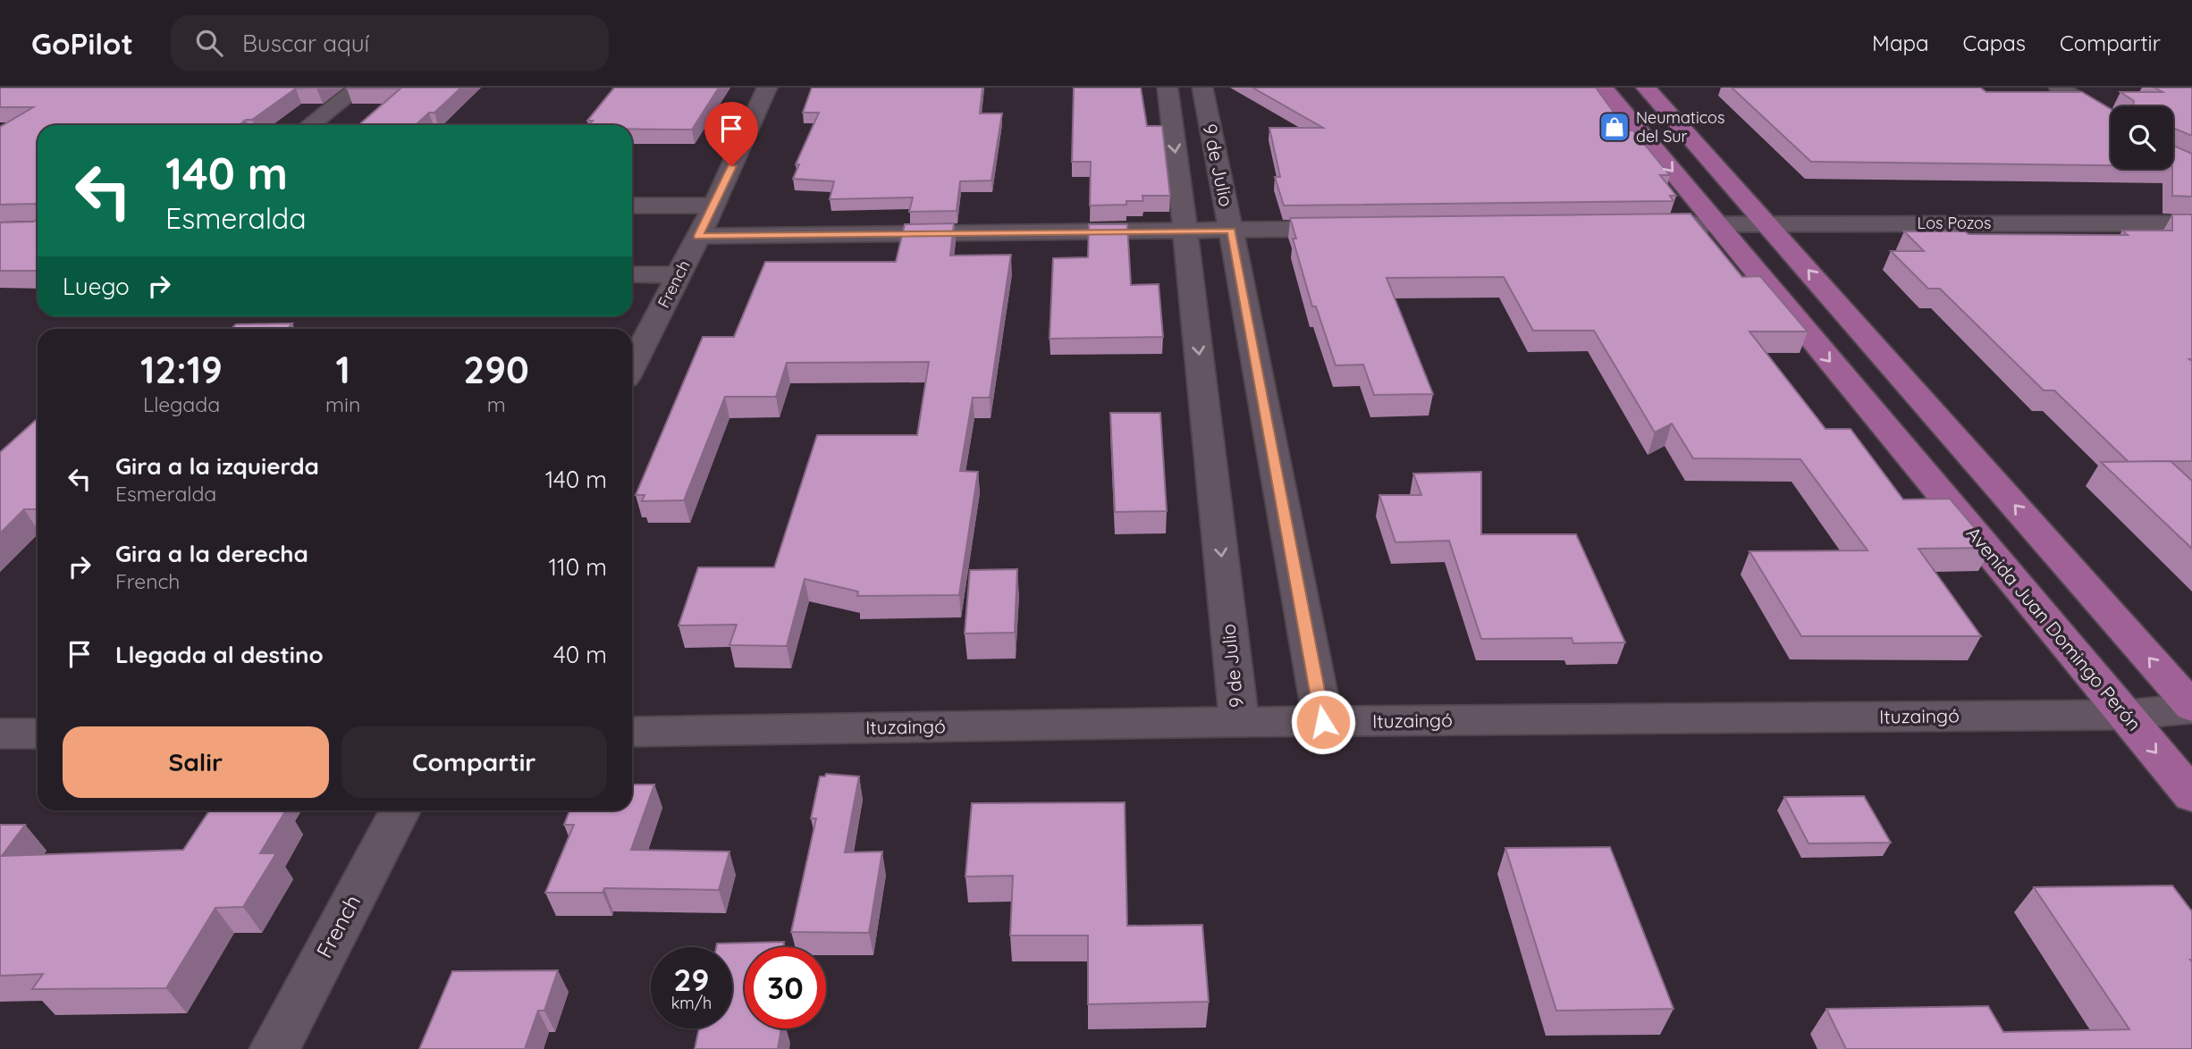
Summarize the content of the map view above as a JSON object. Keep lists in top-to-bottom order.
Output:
{
  "streets": {
    "main road": ["Avenida Juan Domingo Perón"],
    "street": [
      "9 de Julio",
      "Los Pozos",
      "French",
      "Ituzaingó"
    ]
  },
  "crossings": [
    ["9 de Julio", "Ituzaingó"],
    ["Los Pozos", "Avenida Juan Domingo Perón"],
    ["Avenida Juan Domingo Perón", "Ituzaingó"]
  ],
  "places": {
    "shop": ["Neumaticos del Sur"]
  },
  "page": {
    "header": "GoPilot",
    "search": "Buscar aquí",
    "nav": ["Mapa", "Capas", "Compartir"],
    "turn": ["140 m", "Esmeralda"],
    "then": "Luego",
    "eta": [
      "12:19",
      "Llegada",
      "1",
      "min",
      "290",
      "m"
    ],
    "list": [
      {
        "name": "Gira a la izquierda",
        "note": "Esmeralda",
        "value": "140 m"
      },
      {
        "name": "Gira a la derecha",
        "note": "French",
        "value": "110 m"
      },
      {
        "name": "Llegada al destino",
        "value": "40 m"
      }
    ],
    "buttons": ["Salir", "Compartir"],
    "speed": "29 km/h",
    "limit": "30"
  }
}
